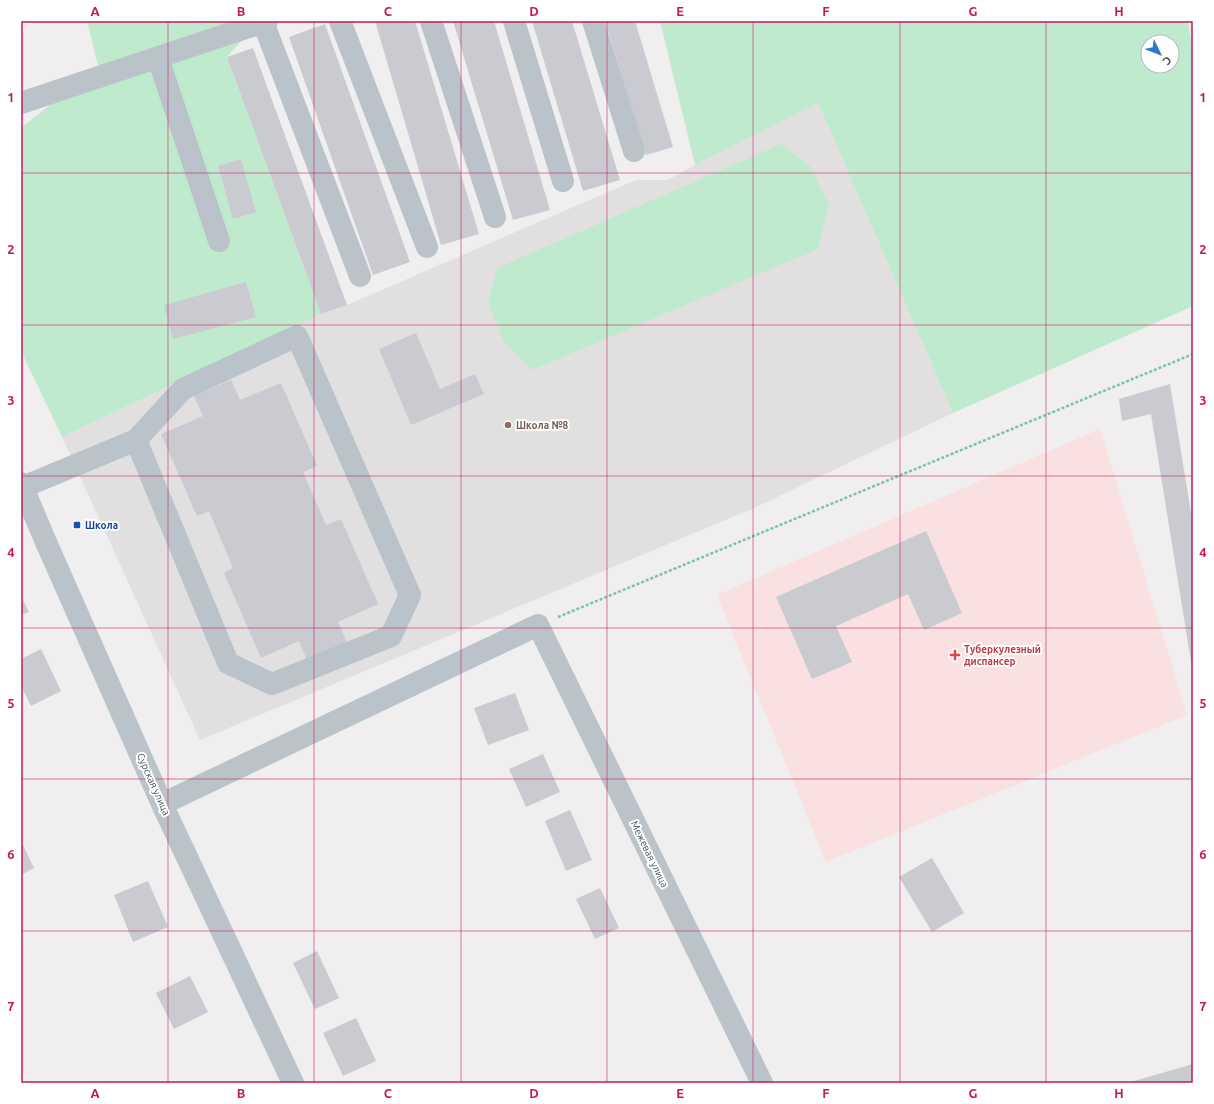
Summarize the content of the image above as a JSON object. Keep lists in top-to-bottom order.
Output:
{
  "streets": {
    "street": ["Сурская улица", "Межевая улица"]
  },
  "places": {
    "other": ["Школа №8"],
    "transit": ["Школа"],
    "health": ["Туберкулезный диспансер"]
  },
  "north": "bottom right",
  "grid": {
    "columns": [
      "A",
      "B",
      "C",
      "D",
      "E",
      "F",
      "G",
      "H"
    ],
    "rows": [
      "1",
      "2",
      "3",
      "4",
      "5",
      "6",
      "7"
    ]
  }
}
